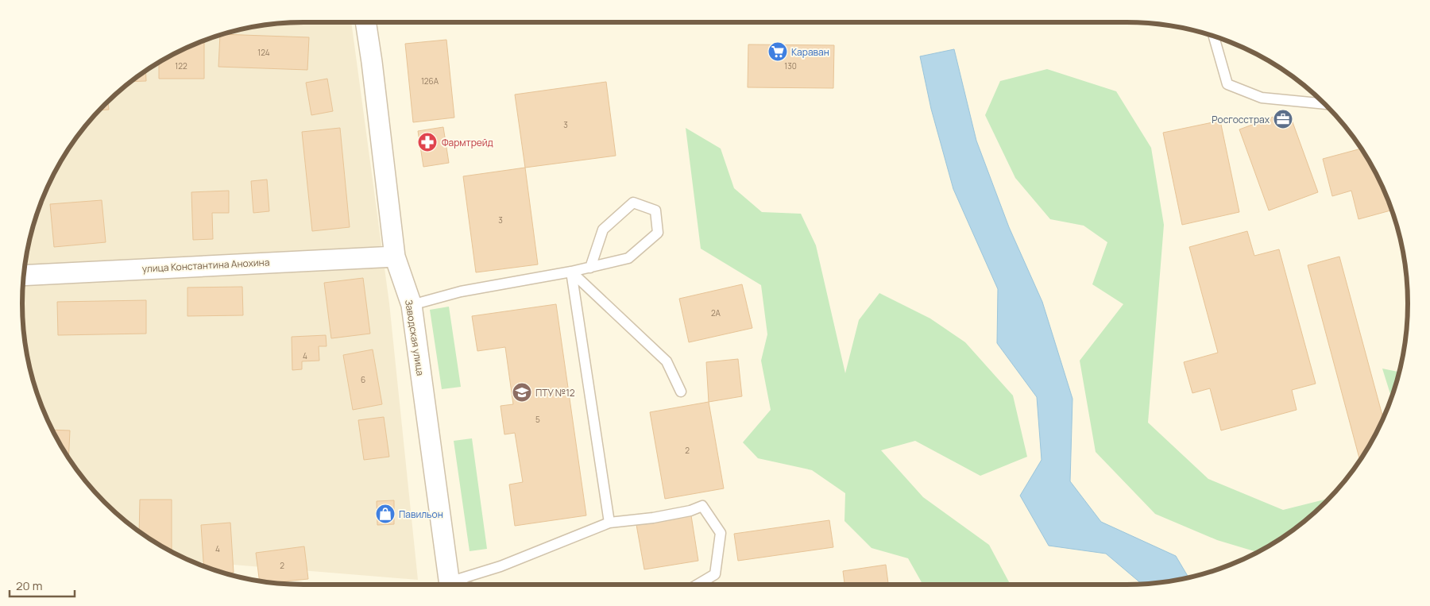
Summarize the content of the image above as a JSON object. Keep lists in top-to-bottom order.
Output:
{
  "streets": {
    "street": ["улица Константина Анохина", "Заводская улица"]
  },
  "crossings": [
    ["улица Константина Анохина", "Заводская улица"]
  ],
  "places": {
    "supermarket": ["Караван"],
    "office": ["Росгосстрах"],
    "pharmacy": ["Фармтрейд"],
    "school or university": ["ПТУ №12"],
    "shop": ["Павильон"]
  },
  "house_numbers": [
    "124",
    "122",
    "130",
    "126А",
    "3",
    "3",
    "2А",
    "4",
    "6",
    "5",
    "2",
    "4",
    "2"
  ],
  "scale_bar": "20 m"
}
